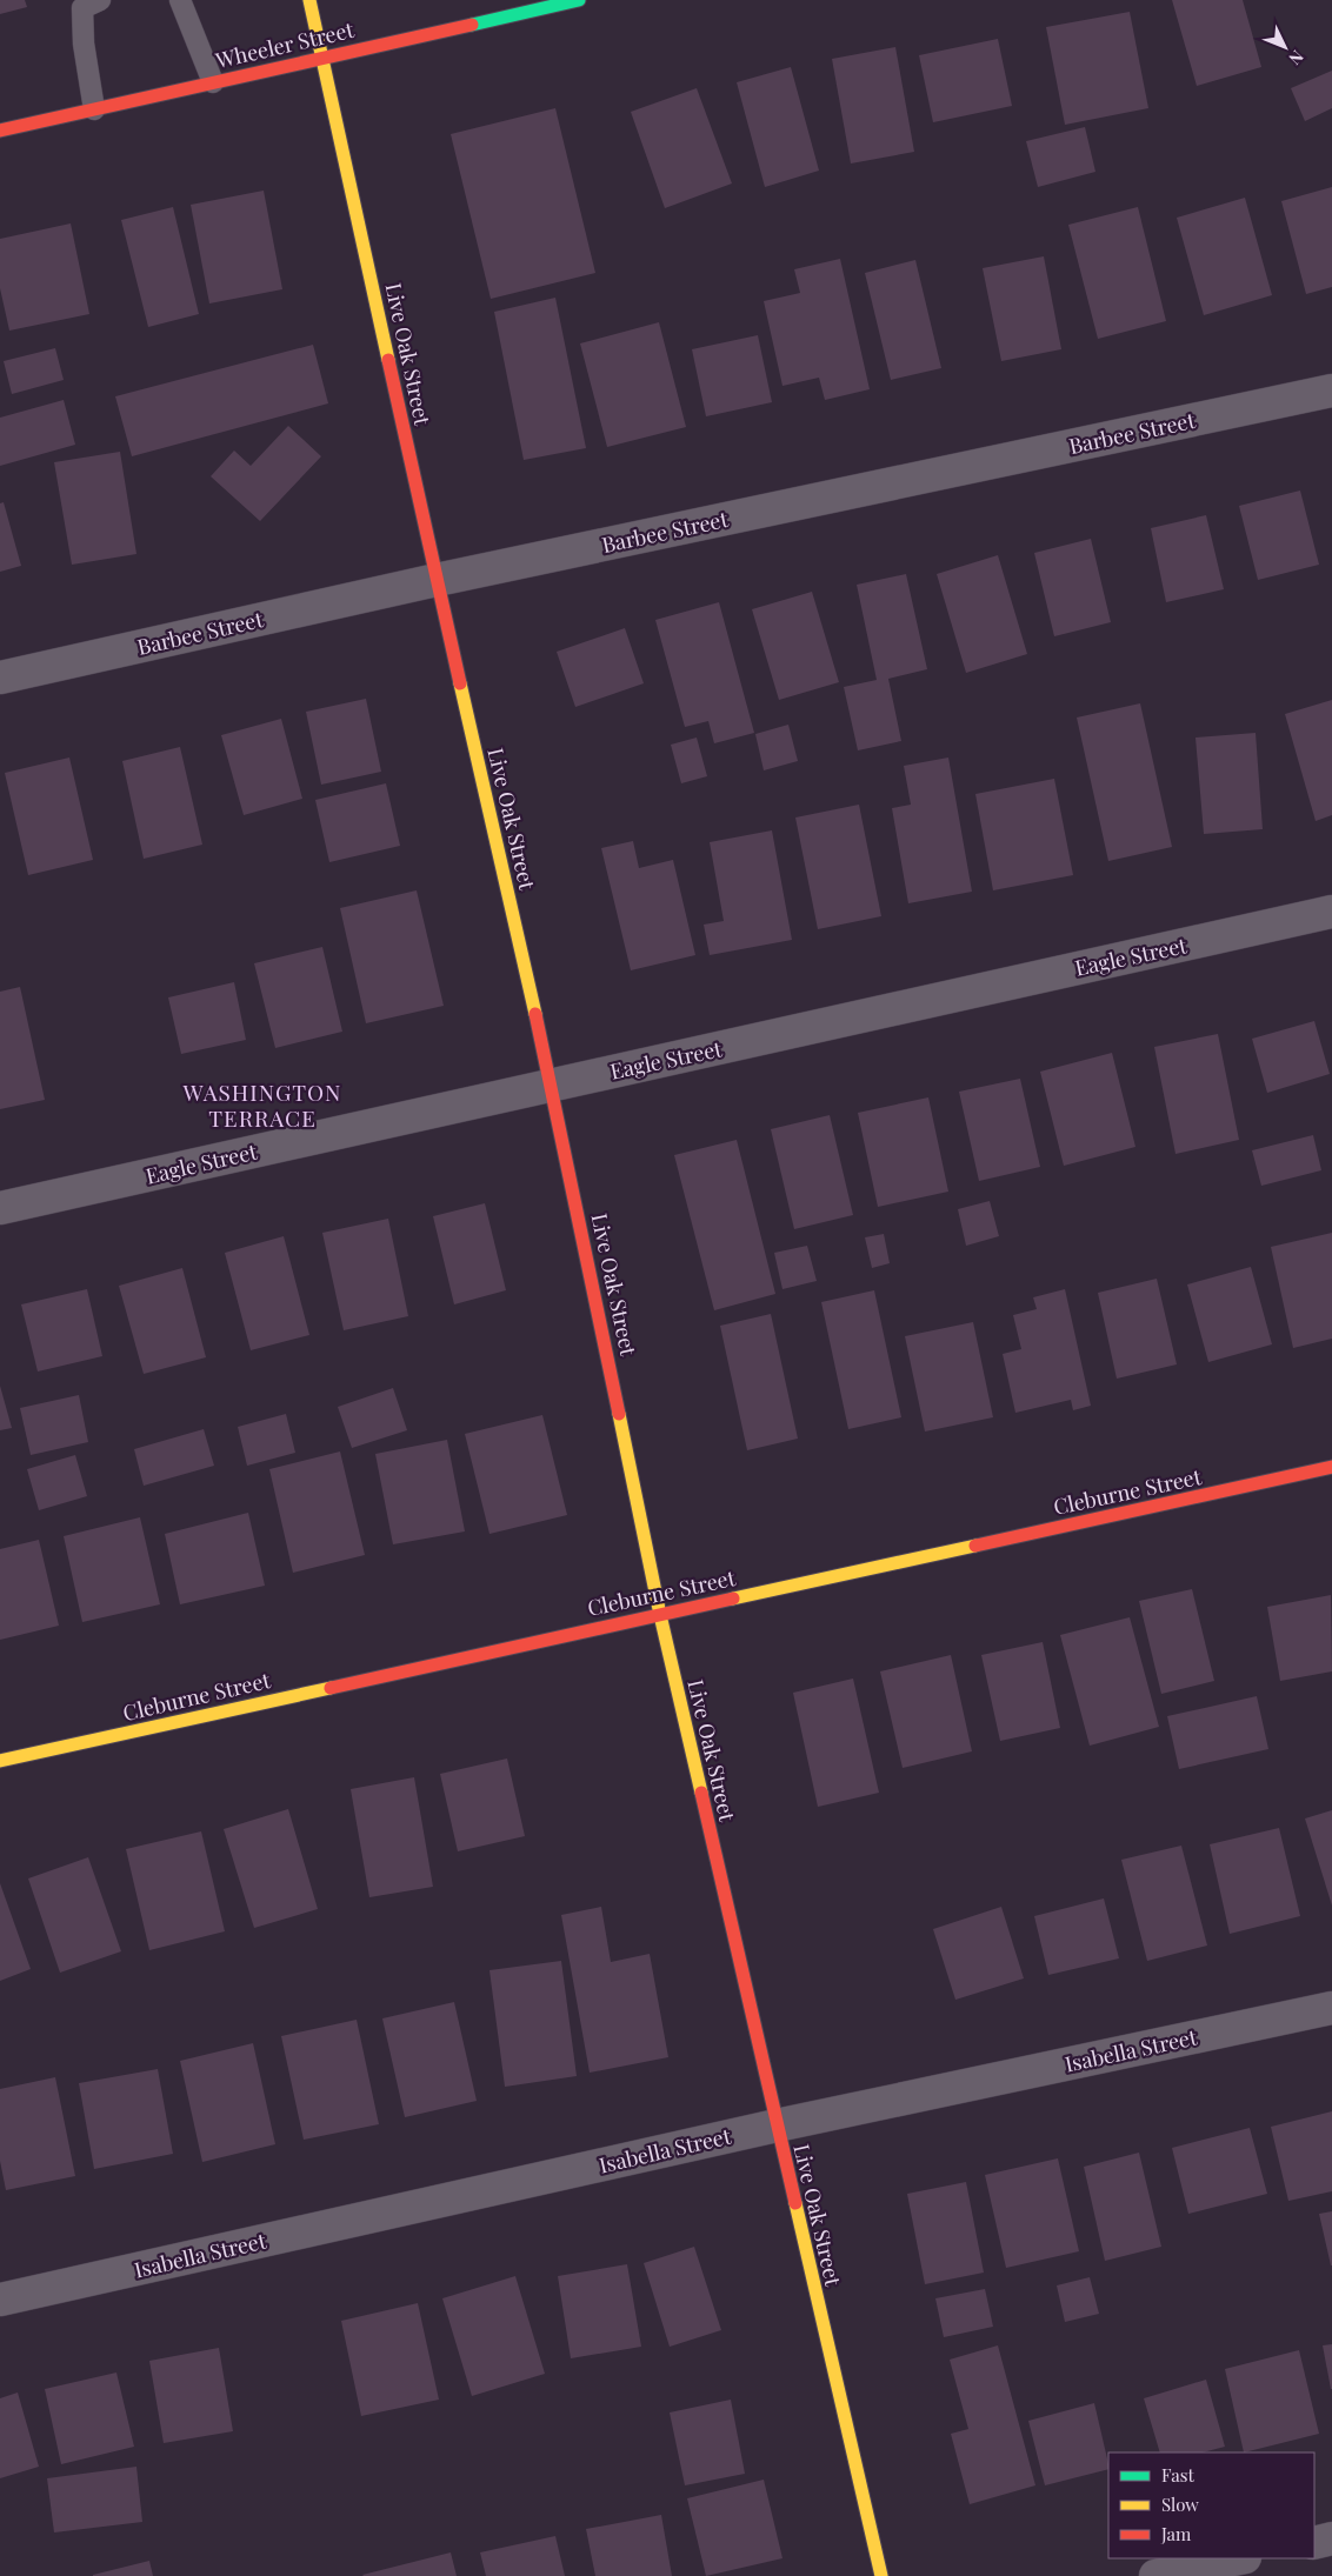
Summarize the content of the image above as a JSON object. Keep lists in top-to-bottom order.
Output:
{
  "streets": {
    "street": [
      "Wheeler Street",
      "Live Oak Street",
      "Barbee Street",
      "Eagle Street",
      "Cleburne Street",
      "Isabella Street"
    ]
  },
  "crossings": [
    ["Wheeler Street", "Live Oak Street"],
    ["Live Oak Street", "Barbee Street"],
    ["Live Oak Street", "Eagle Street"],
    ["Live Oak Street", "Cleburne Street"],
    ["Live Oak Street", "Isabella Street"]
  ],
  "districts": ["WASHINGTON TERRACE"],
  "legend": ["Fast", "Slow", "Jam"],
  "north": "bottom right"
}
